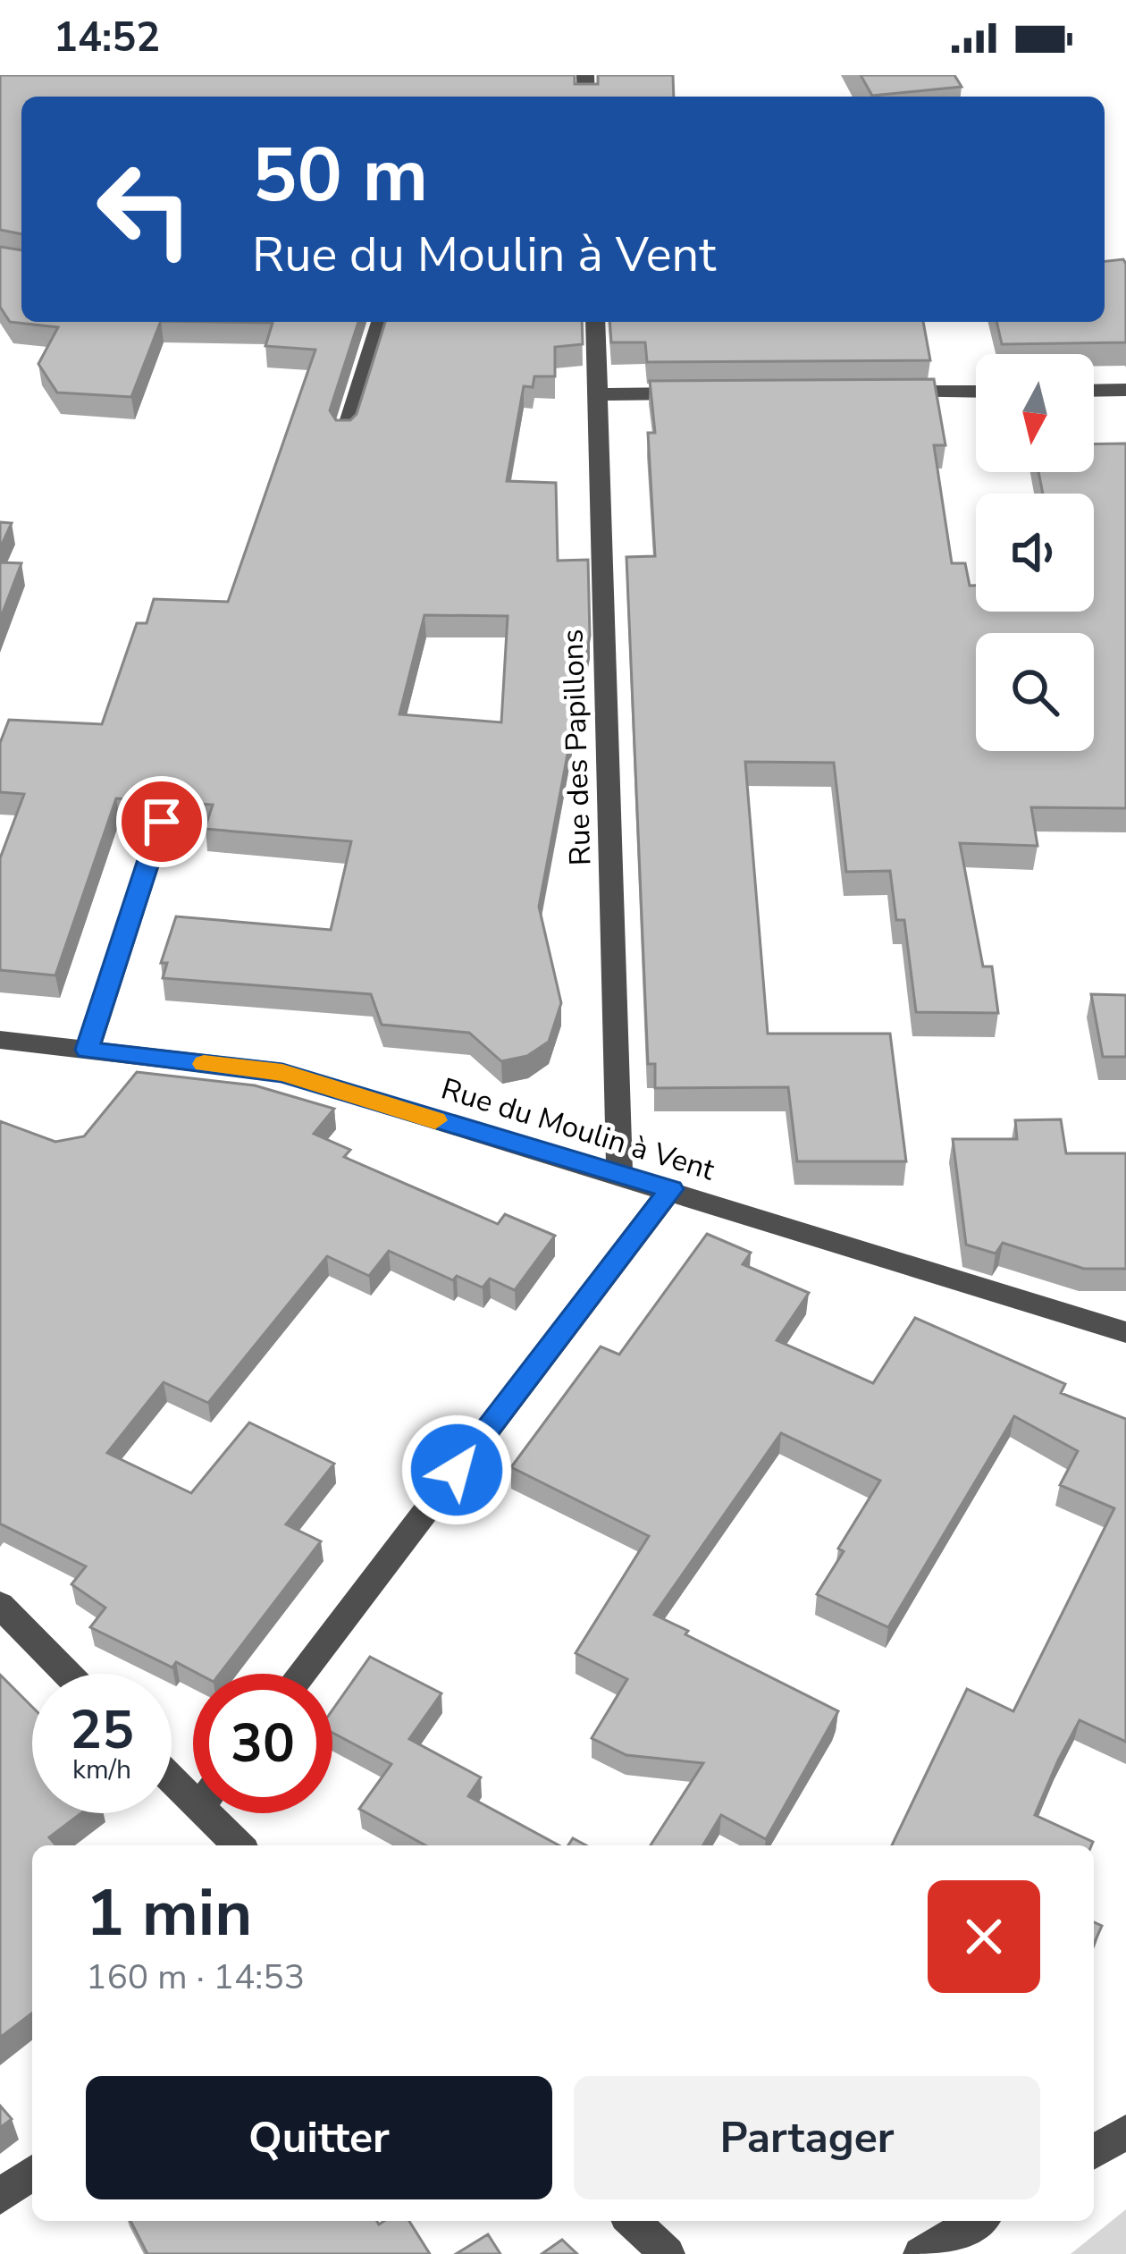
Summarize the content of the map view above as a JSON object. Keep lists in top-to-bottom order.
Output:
{
  "streets": {
    "street": ["Rue des Papillons", "Rue du Moulin à Vent"]
  },
  "crossings": [
    ["Rue des Papillons", "Rue du Moulin à Vent"]
  ],
  "north": "bottom",
  "page": {
    "status": "14:52",
    "turn": ["50 m", "Rue du Moulin à Vent"],
    "speed": "25 km/h",
    "limit": "30",
    "heading": ["1 min", "160 m · 14:53"],
    "buttons": ["Quitter", "Partager"]
  }
}
